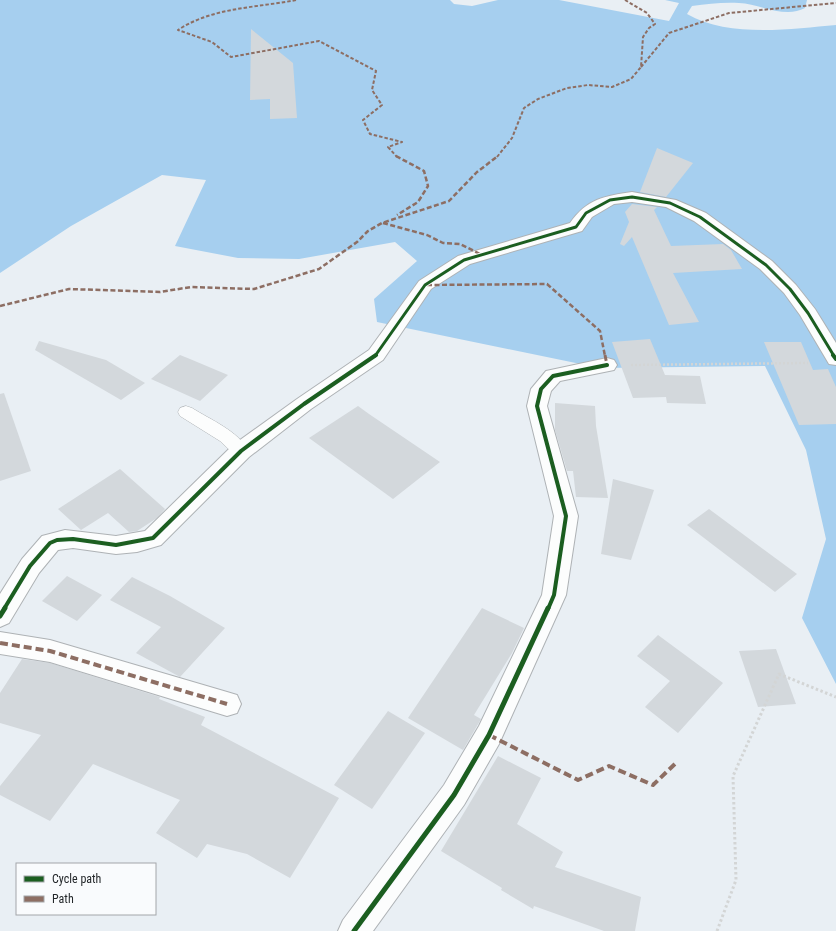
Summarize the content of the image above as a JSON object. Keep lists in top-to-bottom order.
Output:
{
  "legend": ["Cycle path", "Path"]
}
